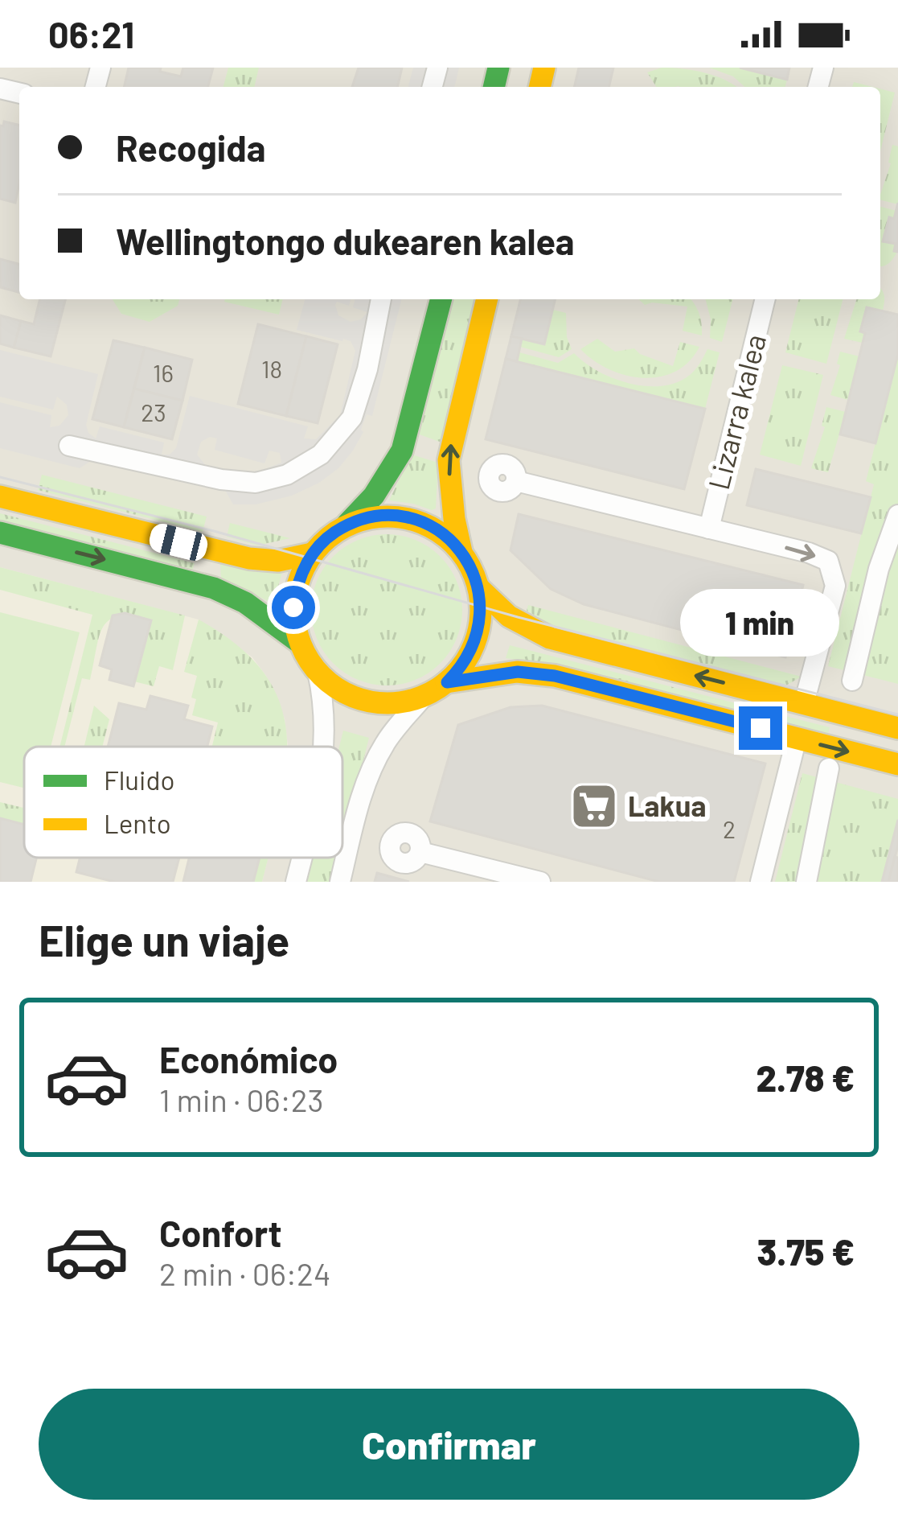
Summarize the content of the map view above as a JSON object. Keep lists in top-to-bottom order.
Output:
{
  "streets": {
    "street": ["Lizarra kalea"]
  },
  "places": {
    "supermarket": ["Lakua"]
  },
  "house_numbers": [
    "18",
    "16",
    "23",
    "2"
  ],
  "legend": ["Fluido", "Lento"],
  "page": {
    "status": "06:21",
    "banner": ["Recogida", "Wellingtongo dukearen kalea"],
    "bubble": "1 min",
    "heading": "Elige un viaje",
    "list": [
      {
        "name": "Económico",
        "note": "1 min · 06:23",
        "value": "2.78 €"
      },
      {
        "name": "Confort",
        "note": "2 min · 06:24",
        "value": "3.75 €"
      }
    ],
    "buttons": "Confirmar"
  }
}
